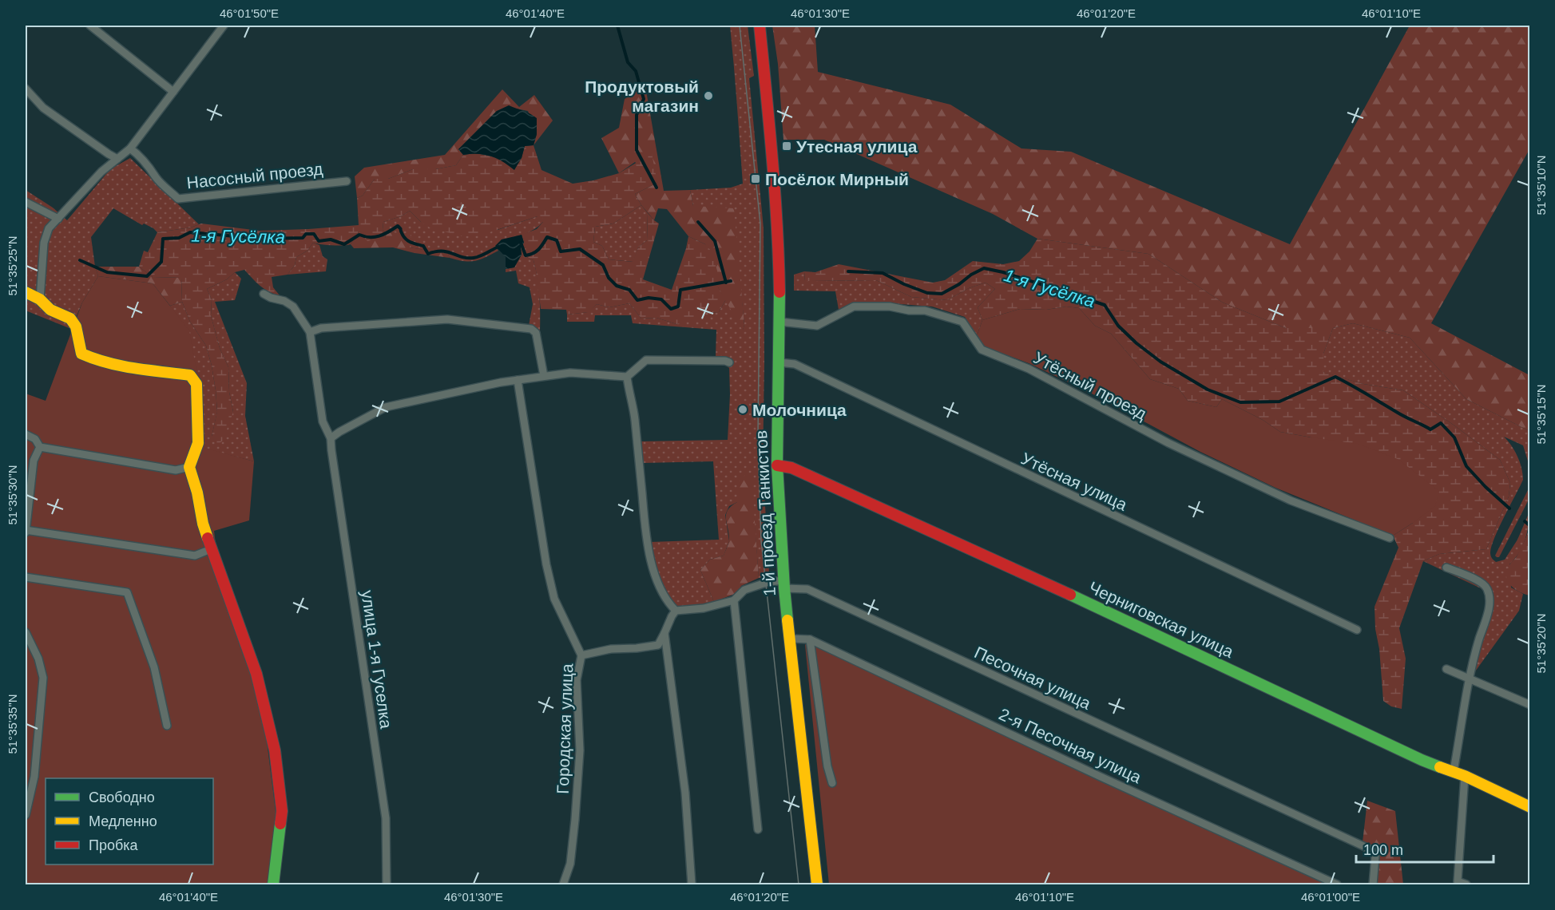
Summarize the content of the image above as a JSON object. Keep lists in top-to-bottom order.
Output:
{
  "streets": {
    "street": [
      "Насосный проезд",
      "Утёсный проезд",
      "Утёсная улица",
      "1-й проезд Танкистов",
      "Черниговская улица",
      "улица 1-я Гуселка",
      "Песочная улица",
      "Городская улица",
      "2-я Песочная улица"
    ]
  },
  "crossings": [
    ["Утёсный проезд", "1-й проезд Танкистов"],
    ["Утёсная улица", "1-й проезд Танкистов"],
    ["1-й проезд Танкистов", "Черниговская улица"],
    ["1-й проезд Танкистов", "Песочная улица"],
    ["1-й проезд Танкистов", "2-я Песочная улица"]
  ],
  "water": ["1-я Гусёлка"],
  "places": {
    "other": ["Продуктовый магазин", "Молочница"],
    "transit": ["Утесная улица", "Посёлок Мирный"]
  },
  "legend": ["Свободно", "Медленно", "Пробка"],
  "scale_bar": "100 m",
  "coordinates": [
    "46°01'50\"E",
    "46°01'40\"E",
    "46°01'30\"E",
    "46°01'20\"E",
    "46°01'10\"E",
    "51°35'10\"N",
    "51°35'25\"N",
    "51°35'15\"N",
    "51°35'30\"N",
    "51°35'20\"N",
    "51°35'35\"N",
    "46°01'00\"E"
  ]
}
